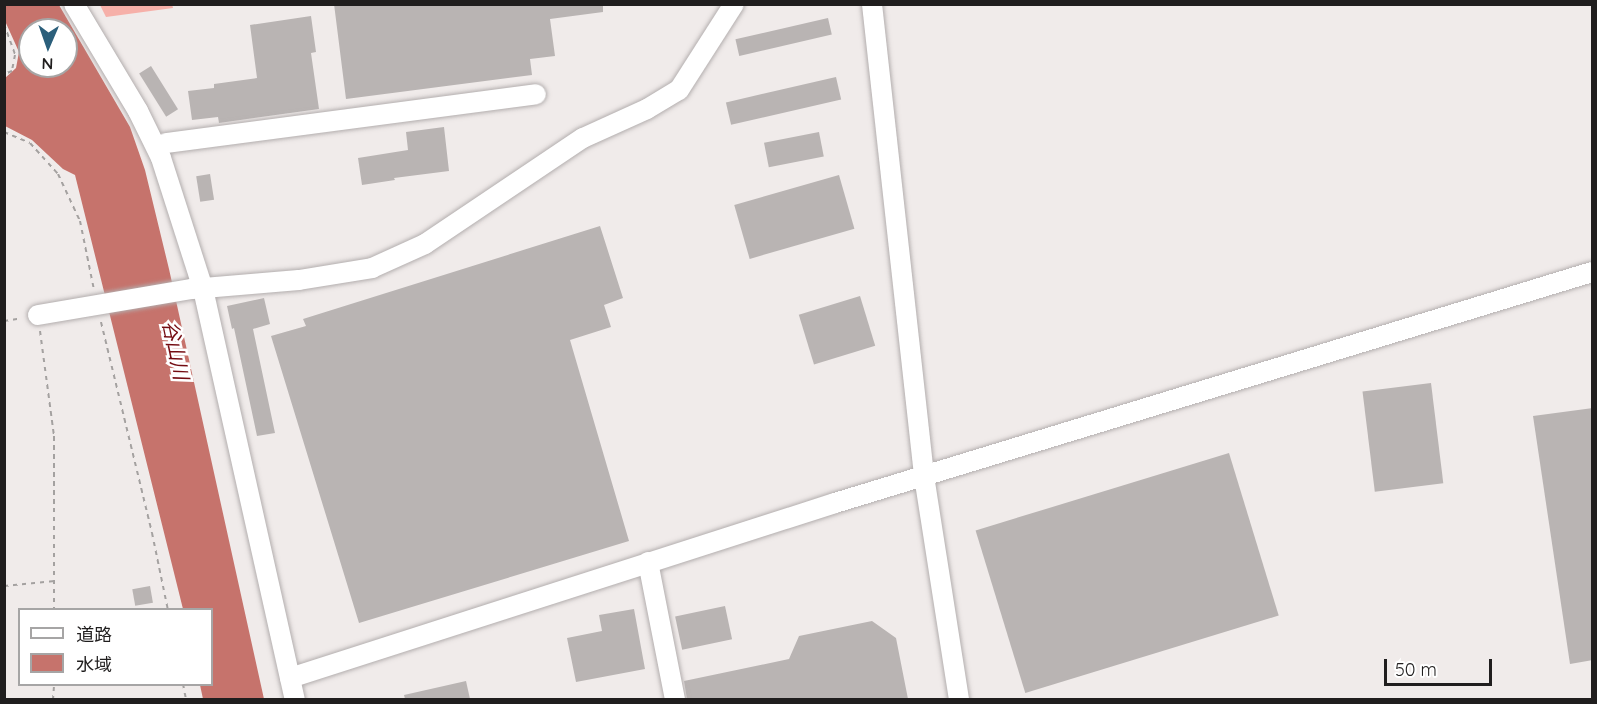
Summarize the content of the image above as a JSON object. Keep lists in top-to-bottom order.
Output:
{
  "water": ["谷山川"],
  "legend": ["道路", "水域"],
  "scale_bar": "50 m",
  "north": "bottom"
}
